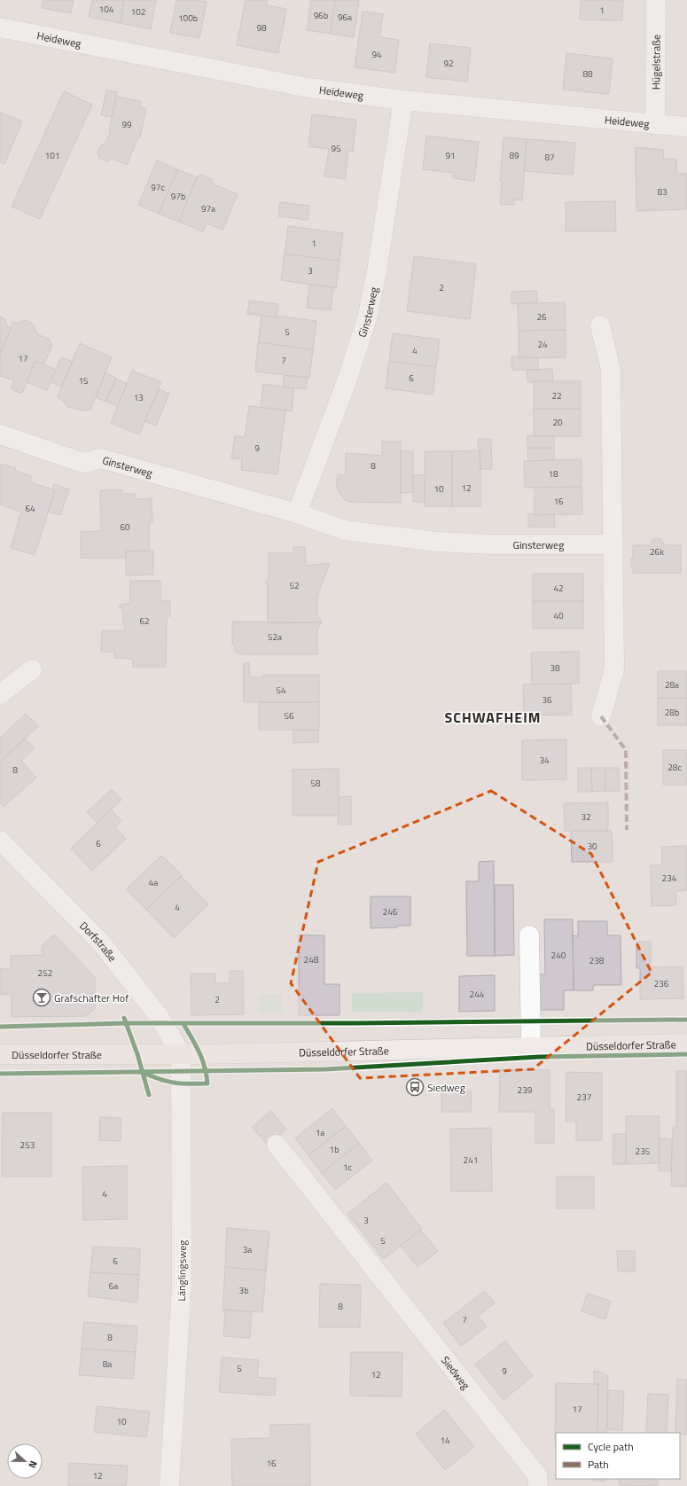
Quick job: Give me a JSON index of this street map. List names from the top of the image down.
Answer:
{
  "streets": {
    "main road": ["Düsseldorfer Straße"],
    "street": [
      "Heideweg",
      "Hügelstraße",
      "Ginsterweg",
      "Dorfstraße",
      "Länglingsweg",
      "Siedweg"
    ]
  },
  "crossings": [
    ["Heideweg", "Hügelstraße"],
    ["Heideweg", "Ginsterweg"],
    ["Dorfstraße", "Düsseldorfer Straße"],
    ["Dorfstraße", "Länglingsweg"],
    ["Düsseldorfer Straße", "Länglingsweg"]
  ],
  "districts": ["SCHWAFHEIM"],
  "places": {
    "bar": ["Grafschafter Hof"],
    "bus stop": ["Siedweg"]
  },
  "house_numbers": [
    "104",
    "1",
    "102",
    "96b",
    "96a",
    "100b",
    "98",
    "94",
    "92",
    "88",
    "99",
    "95",
    "101",
    "91",
    "89",
    "87",
    "97c",
    "83",
    "97b",
    "97a",
    "1",
    "3",
    "2",
    "26",
    "5",
    "24",
    "4",
    "17",
    "7",
    "6",
    "15",
    "22",
    "13",
    "20",
    "9",
    "8",
    "18",
    "12",
    "10",
    "16",
    "64",
    "60",
    "26k",
    "52",
    "42",
    "40",
    "62",
    "52a",
    "38",
    "28a",
    "54",
    "36",
    "28b",
    "56",
    "34",
    "28c",
    "8",
    "58",
    "32",
    "6",
    "30",
    "234",
    "4a",
    "4",
    "246",
    "240",
    "248",
    "238",
    "252",
    "236",
    "244",
    "2",
    "239",
    "237",
    "1a",
    "253",
    "1b",
    "235",
    "241",
    "1c",
    "4",
    "3",
    "5",
    "3a",
    "6",
    "6a",
    "3b",
    "8",
    "7",
    "8",
    "8a",
    "5",
    "9",
    "12",
    "17",
    "10",
    "14",
    "16",
    "12"
  ],
  "legend": ["Cycle path", "Path"],
  "north": "right"
}
